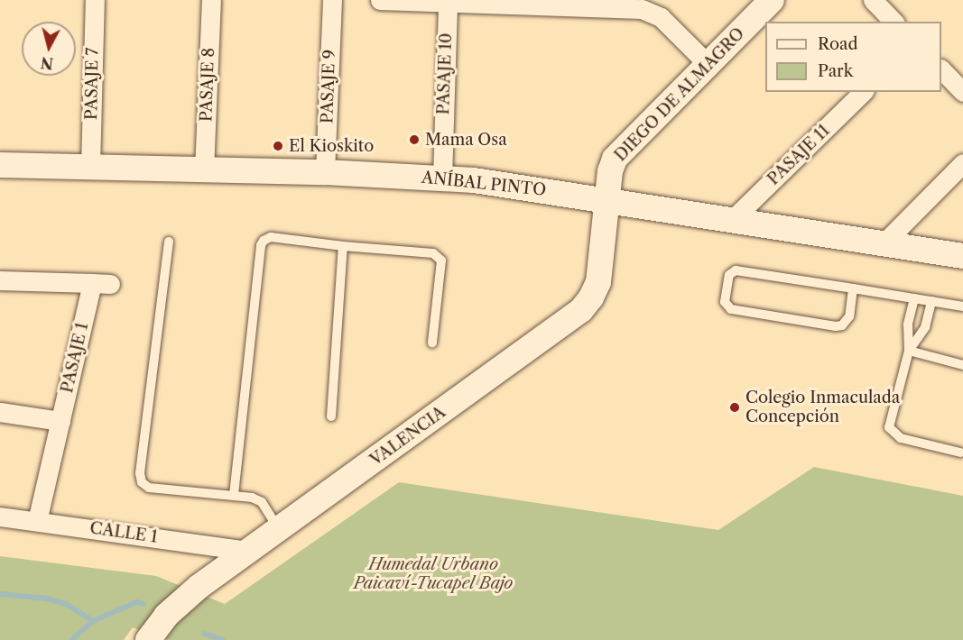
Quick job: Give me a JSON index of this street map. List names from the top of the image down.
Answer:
{
  "streets": {
    "street": [
      "PASAJE 10",
      "PASAJE 7",
      "PASAJE 8",
      "PASAJE 9",
      "DIEGO DE ALMAGRO",
      "PASAJE 11",
      "ANÍBAL PINTO",
      "PASAJE 1",
      "VALENCIA",
      "CALLE 1"
    ]
  },
  "crossings": [
    ["PASAJE 10", "ANÍBAL PINTO"],
    ["PASAJE 7", "ANÍBAL PINTO"],
    ["PASAJE 8", "ANÍBAL PINTO"],
    ["PASAJE 9", "ANÍBAL PINTO"],
    ["DIEGO DE ALMAGRO", "ANÍBAL PINTO"],
    ["DIEGO DE ALMAGRO", "VALENCIA"],
    ["PASAJE 11", "ANÍBAL PINTO"],
    ["ANÍBAL PINTO", "VALENCIA"],
    ["PASAJE 1", "CALLE 1"],
    ["VALENCIA", "CALLE 1"]
  ],
  "parks": ["Humedal Urbano Paicaví-Tucapel Bajo"],
  "places": ["Mama Osa", "El Kioskito", "Colegio Inmaculada Concepción"],
  "legend": ["Road", "Park"],
  "north": "bottom"
}
